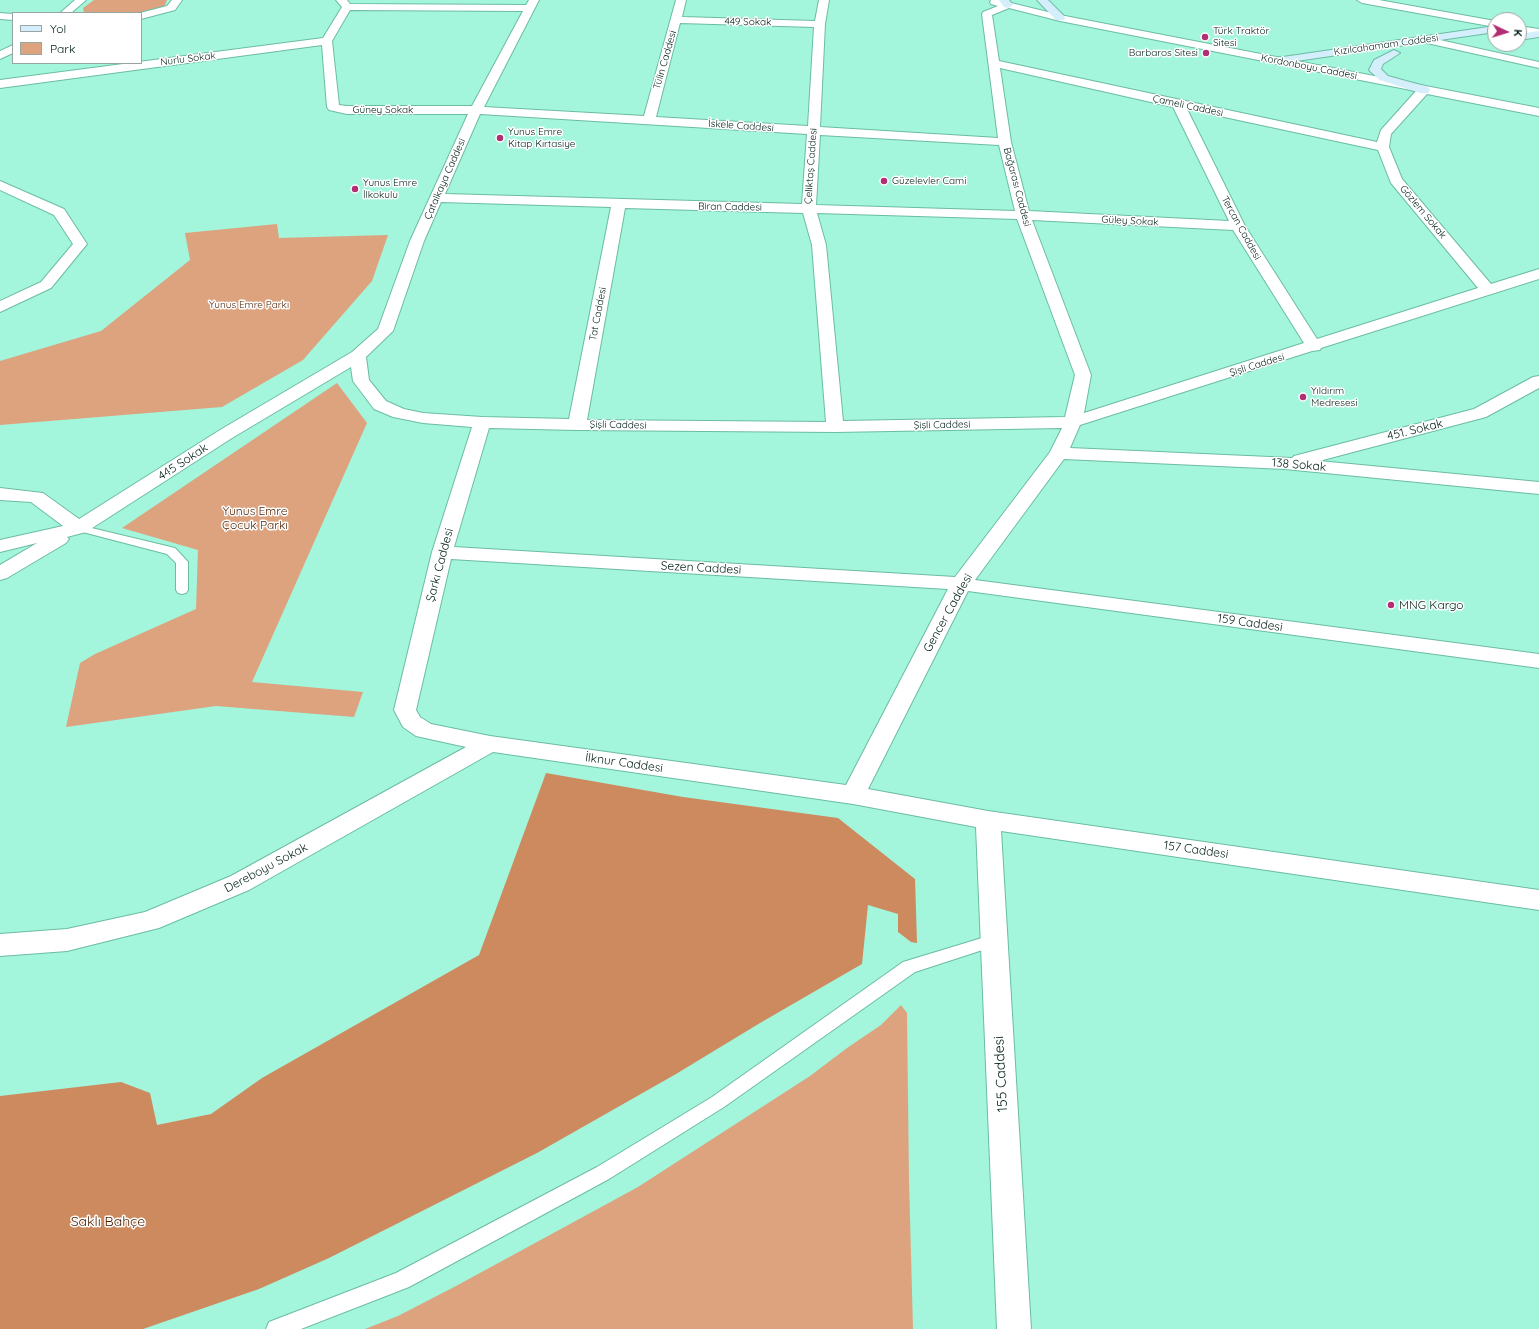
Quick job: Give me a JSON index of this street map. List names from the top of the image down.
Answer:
{
  "streets": {
    "main road": ["Kızılcahamam Caddesi"],
    "street": [
      "449 Sokak",
      "Nurlu Sokak",
      "Tülin Caddesi",
      "Kordonboyu Caddesi",
      "Çameli Caddesi",
      "Güney Sokak",
      "İskele Caddesi",
      "Çeliktaş Caddesi",
      "Çatalkaya Caddesi",
      "Bağarası Caddesi",
      "Biran Caddesi",
      "Gözlem Sokak",
      "Güley Sokak",
      "Tercan Caddesi",
      "Tat Caddesi",
      "Şişli Caddesi",
      "451. Sokak",
      "445 Sokak",
      "138 Sokak",
      "Şarkı Caddesi",
      "Sezen Caddesi",
      "Gencer Caddesi",
      "159 Caddesi",
      "İlknur Caddesi",
      "157 Caddesi",
      "Dereboyu Sokak",
      "155 Caddesi"
    ]
  },
  "crossings": [
    ["449 Sokak", "Tülin Caddesi"],
    ["449 Sokak", "Çeliktaş Caddesi"],
    ["Kızılcahamam Caddesi", "Kordonboyu Caddesi"],
    ["Nurlu Sokak", "Güney Sokak"],
    ["Tülin Caddesi", "İskele Caddesi"],
    ["Kordonboyu Caddesi", "Bağarası Caddesi"],
    ["Çameli Caddesi", "Bağarası Caddesi"],
    ["Çameli Caddesi", "Gözlem Sokak"],
    ["Çameli Caddesi", "Tercan Caddesi"],
    ["Güney Sokak", "İskele Caddesi"],
    ["Güney Sokak", "Çatalkaya Caddesi"],
    ["İskele Caddesi", "Çeliktaş Caddesi"],
    ["İskele Caddesi", "Çatalkaya Caddesi"],
    ["İskele Caddesi", "Bağarası Caddesi"],
    ["Çeliktaş Caddesi", "Biran Caddesi"],
    ["Çeliktaş Caddesi", "Şişli Caddesi"],
    ["Çatalkaya Caddesi", "Biran Caddesi"],
    ["Çatalkaya Caddesi", "Şişli Caddesi"],
    ["Çatalkaya Caddesi", "445 Sokak"],
    ["Bağarası Caddesi", "Biran Caddesi"],
    ["Bağarası Caddesi", "Güley Sokak"],
    ["Bağarası Caddesi", "Şişli Caddesi"],
    ["Bağarası Caddesi", "Gencer Caddesi"],
    ["Biran Caddesi", "Güley Sokak"],
    ["Biran Caddesi", "Tat Caddesi"],
    ["Gözlem Sokak", "Şişli Caddesi"],
    ["Güley Sokak", "Tercan Caddesi"],
    ["Tercan Caddesi", "Şişli Caddesi"],
    ["Tat Caddesi", "Şişli Caddesi"],
    ["Şişli Caddesi", "445 Sokak"],
    ["Şişli Caddesi", "Şarkı Caddesi"],
    ["Şişli Caddesi", "Gencer Caddesi"],
    ["451. Sokak", "138 Sokak"],
    ["138 Sokak", "Gencer Caddesi"],
    ["Şarkı Caddesi", "Sezen Caddesi"],
    ["Şarkı Caddesi", "İlknur Caddesi"],
    ["Sezen Caddesi", "Gencer Caddesi"],
    ["Sezen Caddesi", "159 Caddesi"],
    ["Gencer Caddesi", "159 Caddesi"],
    ["Gencer Caddesi", "İlknur Caddesi"],
    ["Gencer Caddesi", "157 Caddesi"],
    ["İlknur Caddesi", "157 Caddesi"],
    ["İlknur Caddesi", "Dereboyu Sokak"],
    ["157 Caddesi", "155 Caddesi"]
  ],
  "parks": ["Yunus Emre Parkı", "Yunus Emre Çocuk Parkı", "Saklı Bahçe"],
  "places": [
    "Türk Traktör Sitesi",
    "Barbaros Sitesi",
    "Yunus Emre Kitap Kırtasiye",
    "Güzelevler Cami",
    "Yunus Emre İlkokulu",
    "Yıldırım Medresesi",
    "MNG Kargo"
  ],
  "legend": ["Yol", "Park"],
  "north": "right"
}
